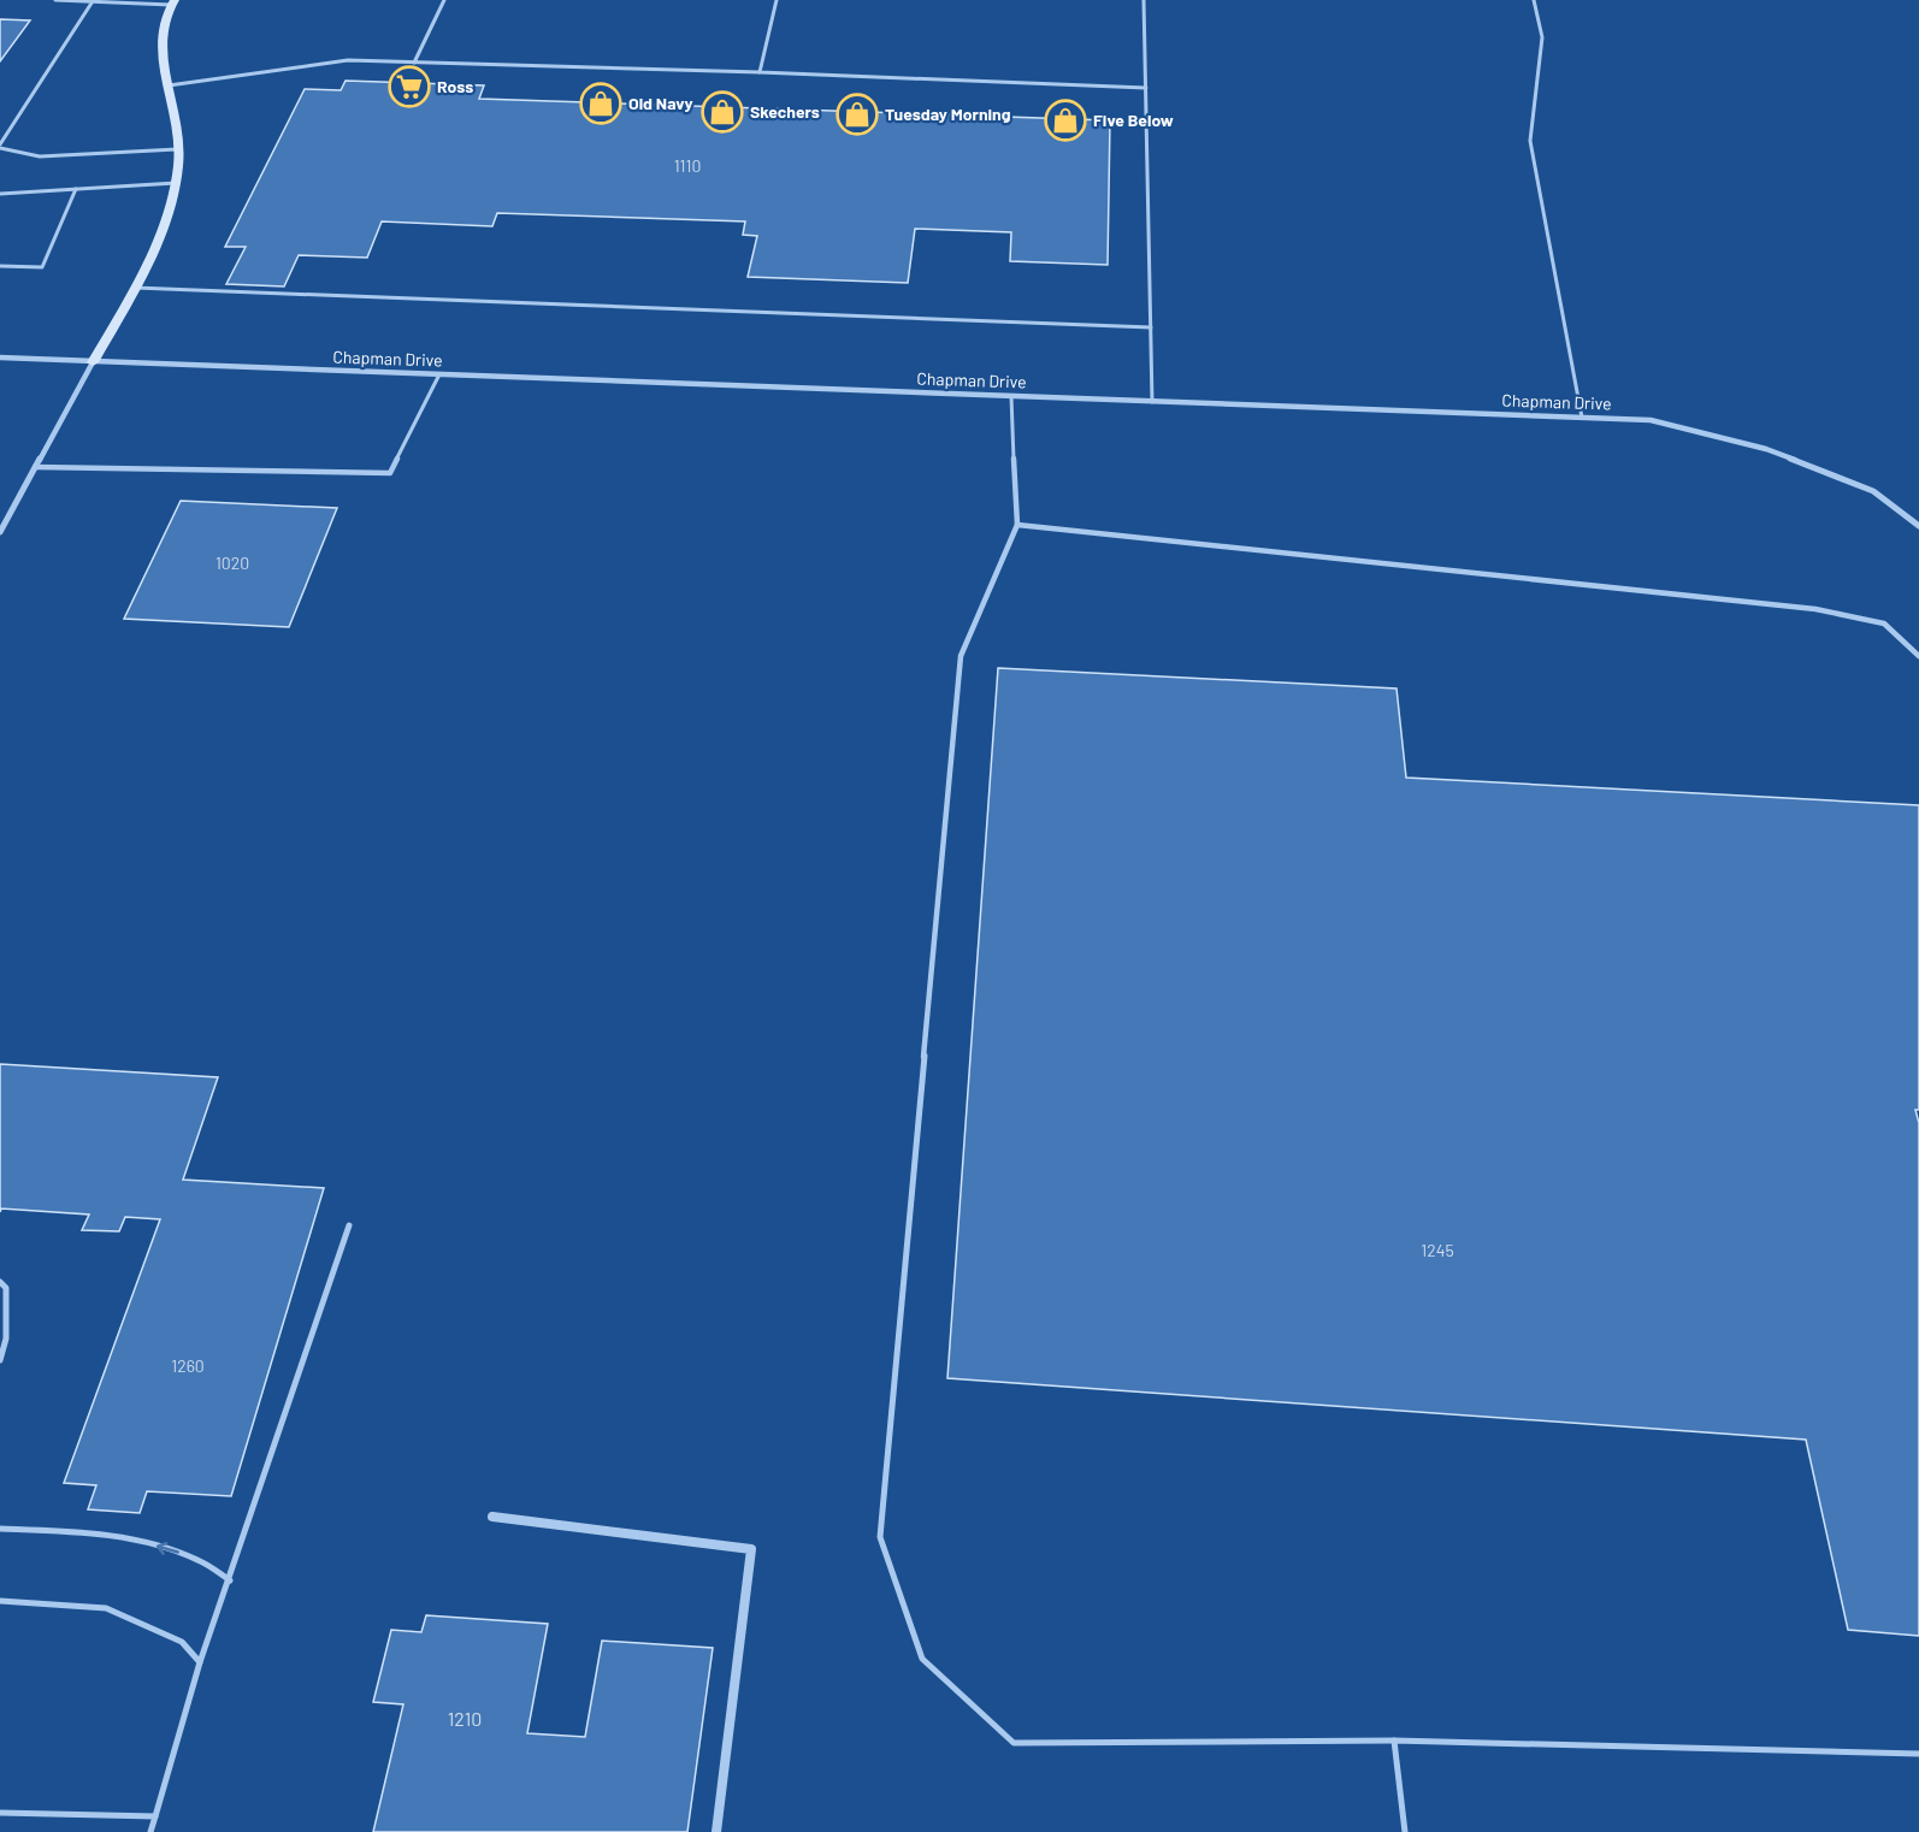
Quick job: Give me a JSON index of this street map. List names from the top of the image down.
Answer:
{
  "streets": {
    "street": ["Chapman Drive"]
  },
  "places": {
    "supermarket": ["Ross"],
    "shop": [
      "Old Navy",
      "Skechers",
      "Tuesday Morning",
      "Five Below"
    ]
  },
  "house_numbers": [
    "1110",
    "1020",
    "1245",
    "1260",
    "1210"
  ]
}
